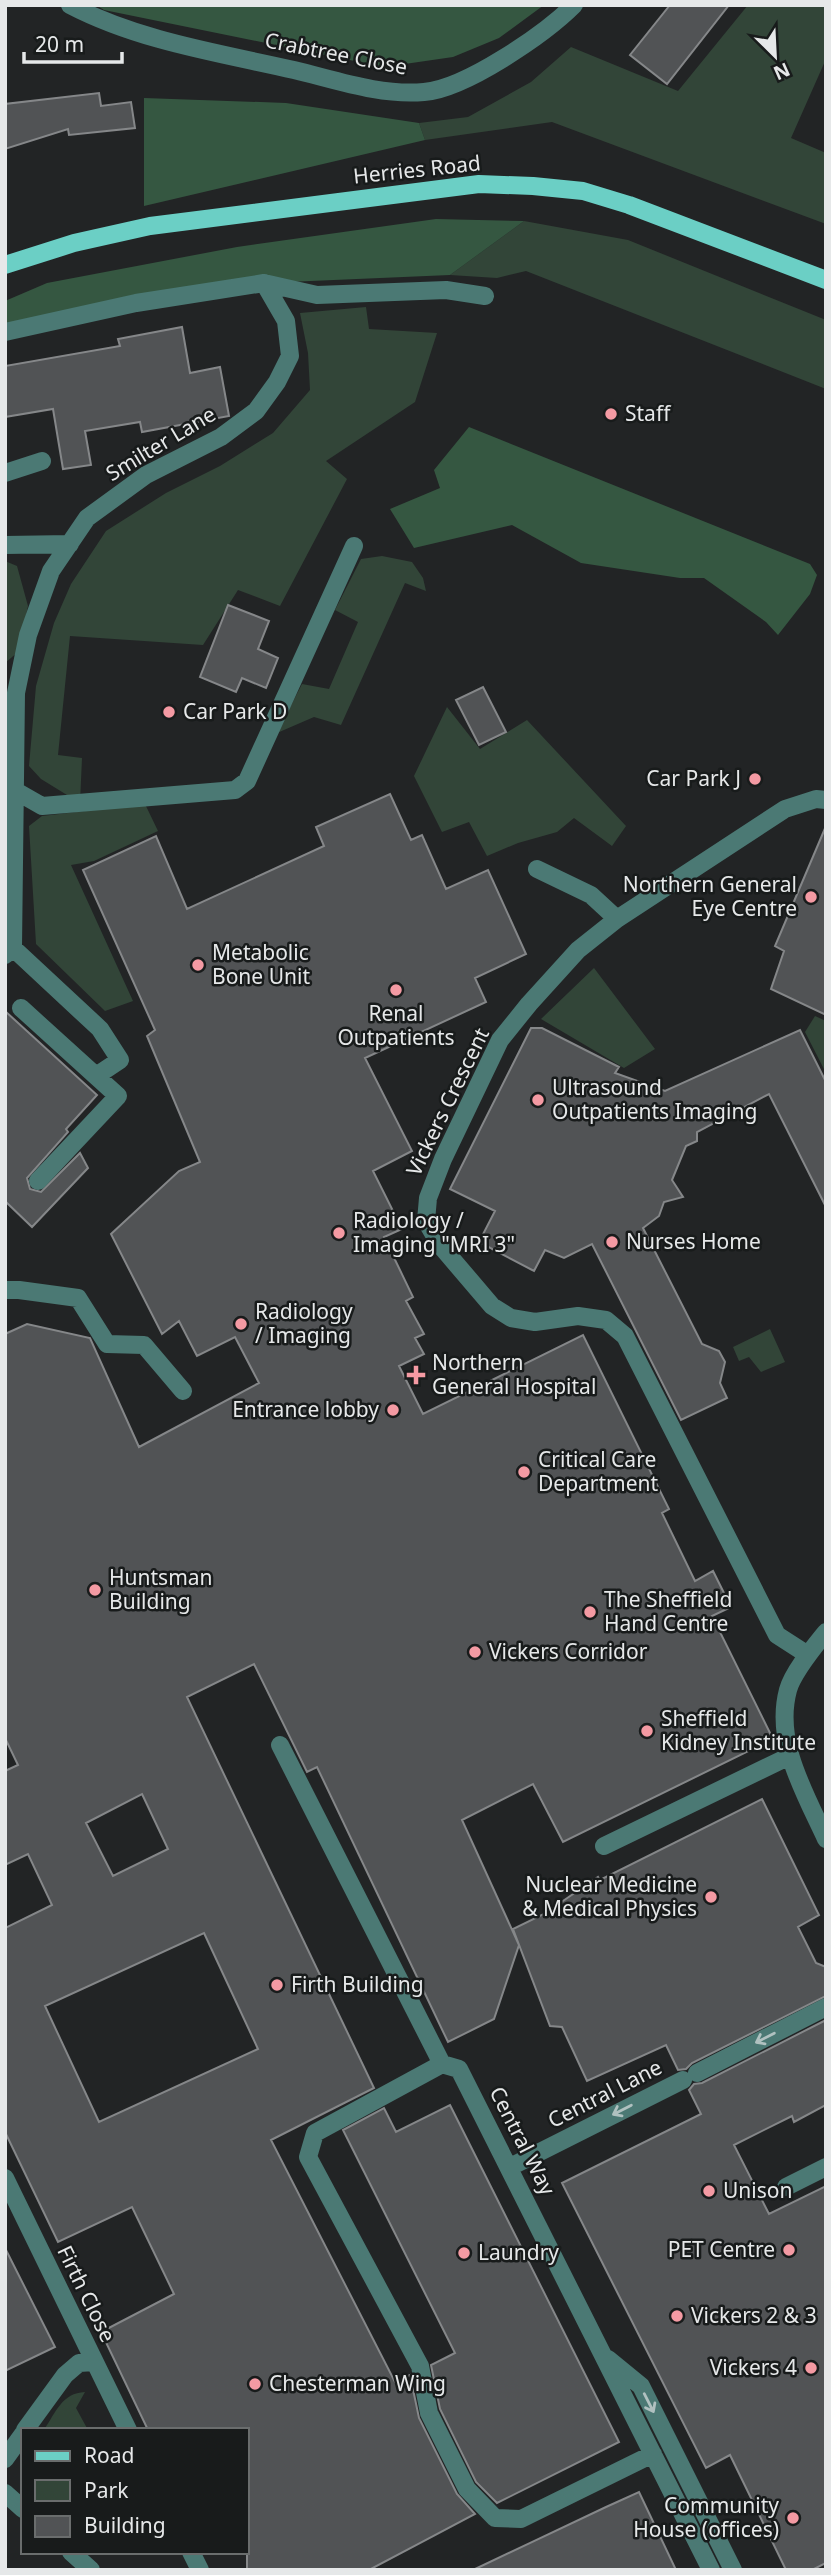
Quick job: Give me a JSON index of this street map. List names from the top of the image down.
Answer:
{
  "streets": {
    "main road": ["Herries Road"],
    "street": [
      "Crabtree Close",
      "Smilter Lane",
      "Vickers Crescent",
      "Central Lane",
      "Central Way",
      "Firth Close"
    ]
  },
  "crossings": [
    ["Central Lane", "Central Way"]
  ],
  "one_way": ["Central Lane"],
  "places": {
    "other": [
      "Staff",
      "Car Park D",
      "Car Park J",
      "Northern General Eye Centre",
      "Metabolic Bone Unit",
      "Renal Outpatients",
      "Ultrasound Outpatients Imaging",
      "Radiology / Imaging \"MRI 3\"",
      "Nurses Home",
      "Radiology / Imaging",
      "Entrance lobby",
      "Critical Care Department",
      "Huntsman Building",
      "The Sheffield Hand Centre",
      "Vickers Corridor",
      "Sheffield Kidney Institute",
      "Nuclear Medicine & Medical Physics",
      "Firth Building",
      "Unison",
      "PET Centre",
      "Laundry",
      "Vickers 2 & 3",
      "Vickers 4",
      "Chesterman Wing",
      "Community House (offices)"
    ],
    "health": ["Northern General Hospital"]
  },
  "legend": ["Road", "Park", "Building"],
  "scale_bar": "20 m",
  "north": "bottom right"
}
